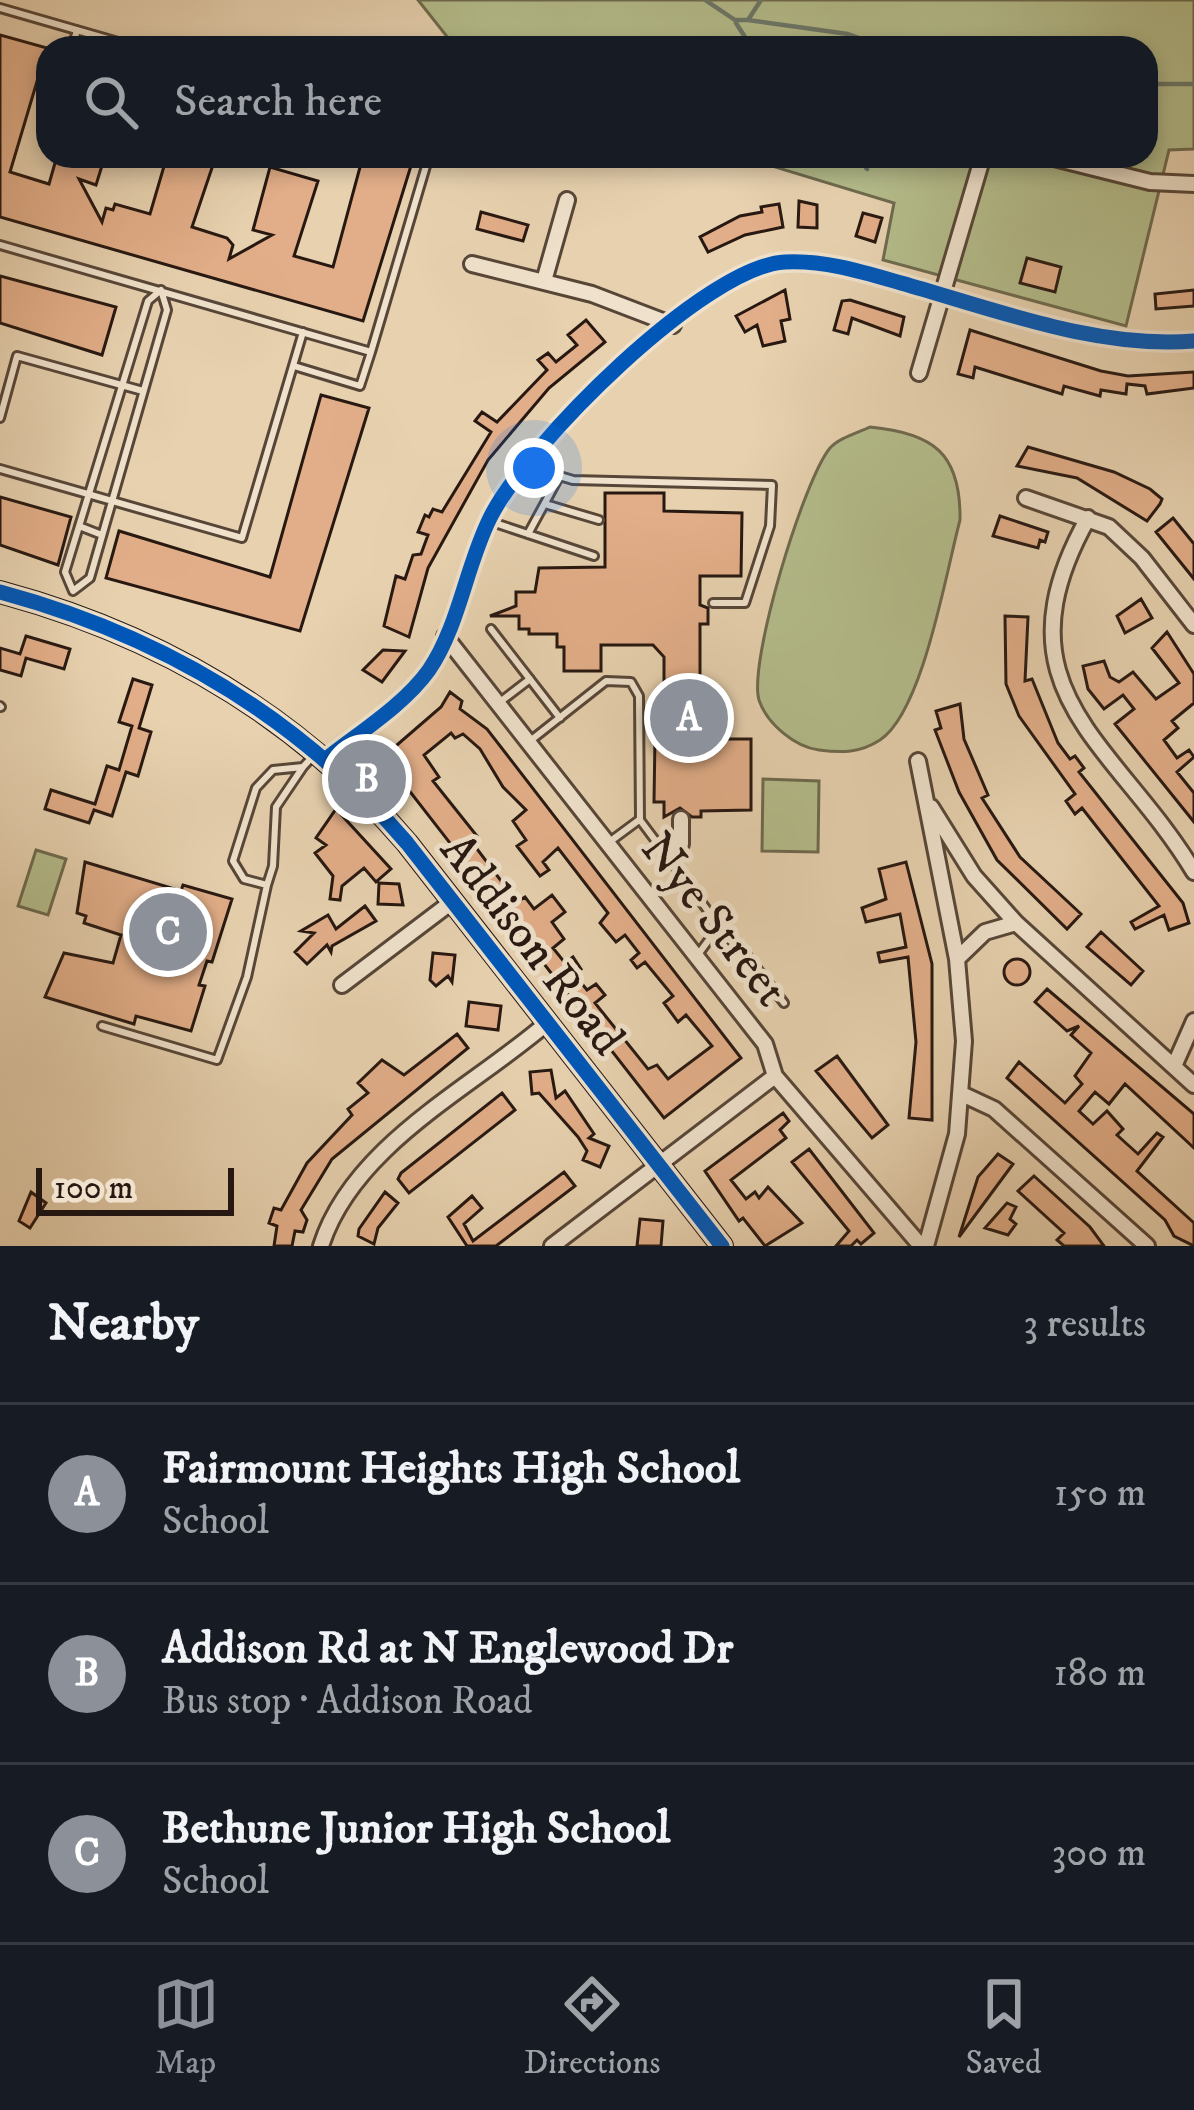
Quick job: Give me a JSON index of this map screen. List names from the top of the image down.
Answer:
{
  "streets": {
    "street": ["Nye Street", "Addison Road"]
  },
  "scale_bar": "100 m",
  "page": {
    "search": "Search here",
    "pins": ["A", "B", "C"],
    "scale": "100 m",
    "heading": ["Nearby", "3 results"],
    "list": [
      {
        "mark": "A",
        "name": "Fairmount Heights High School",
        "note": "School",
        "value": "150 m"
      },
      {
        "mark": "B",
        "name": "Addison Rd at N Englewood Dr",
        "note": "Bus stop · Addison Road",
        "value": "180 m"
      },
      {
        "mark": "C",
        "name": "Bethune Junior High School",
        "note": "School",
        "value": "300 m"
      }
    ],
    "nav": ["Map", "Directions", "Saved"]
  }
}
